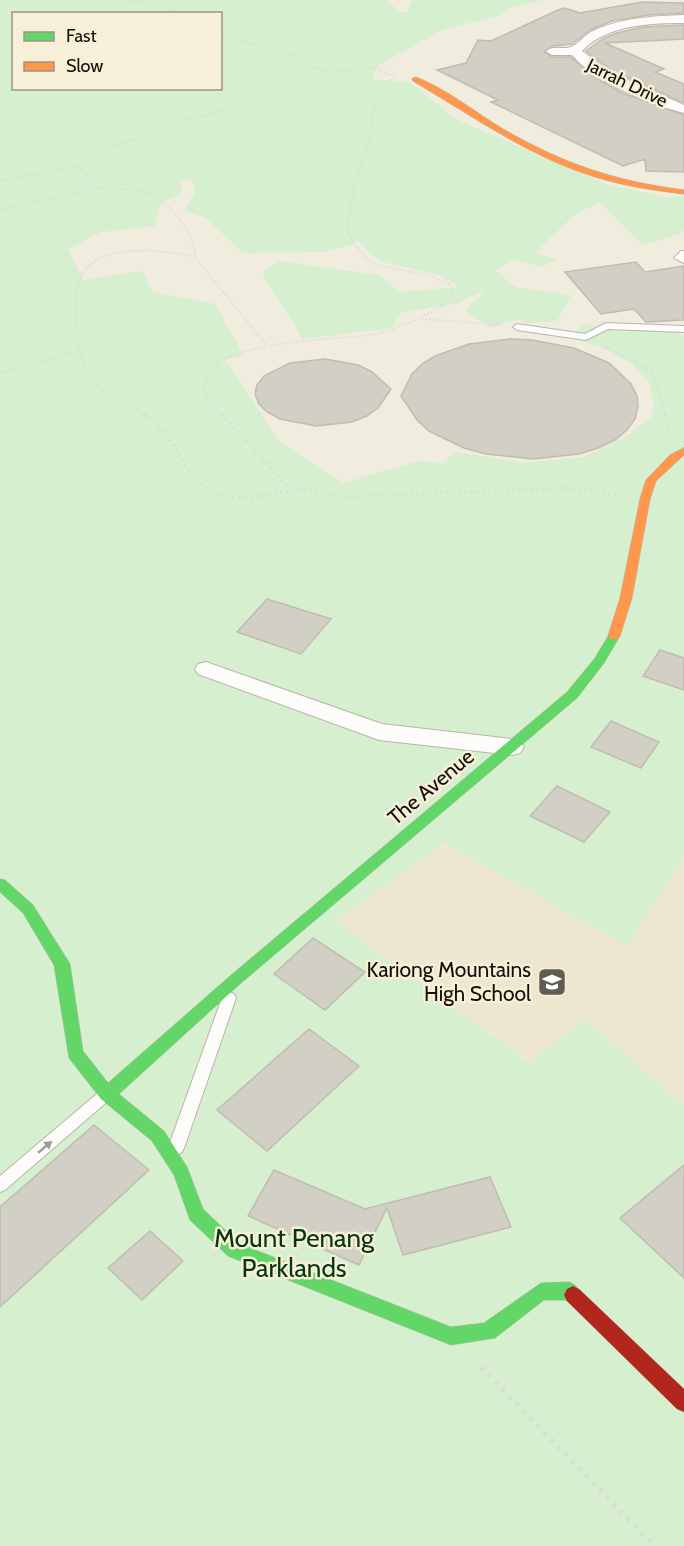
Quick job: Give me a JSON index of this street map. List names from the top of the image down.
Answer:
{
  "streets": {
    "street": ["Jarrah Drive", "The Avenue"]
  },
  "parks": ["Mount Penang Parklands"],
  "places": {
    "school or university": ["Kariong Mountains High School"]
  },
  "legend": ["Fast", "Slow"]
}
